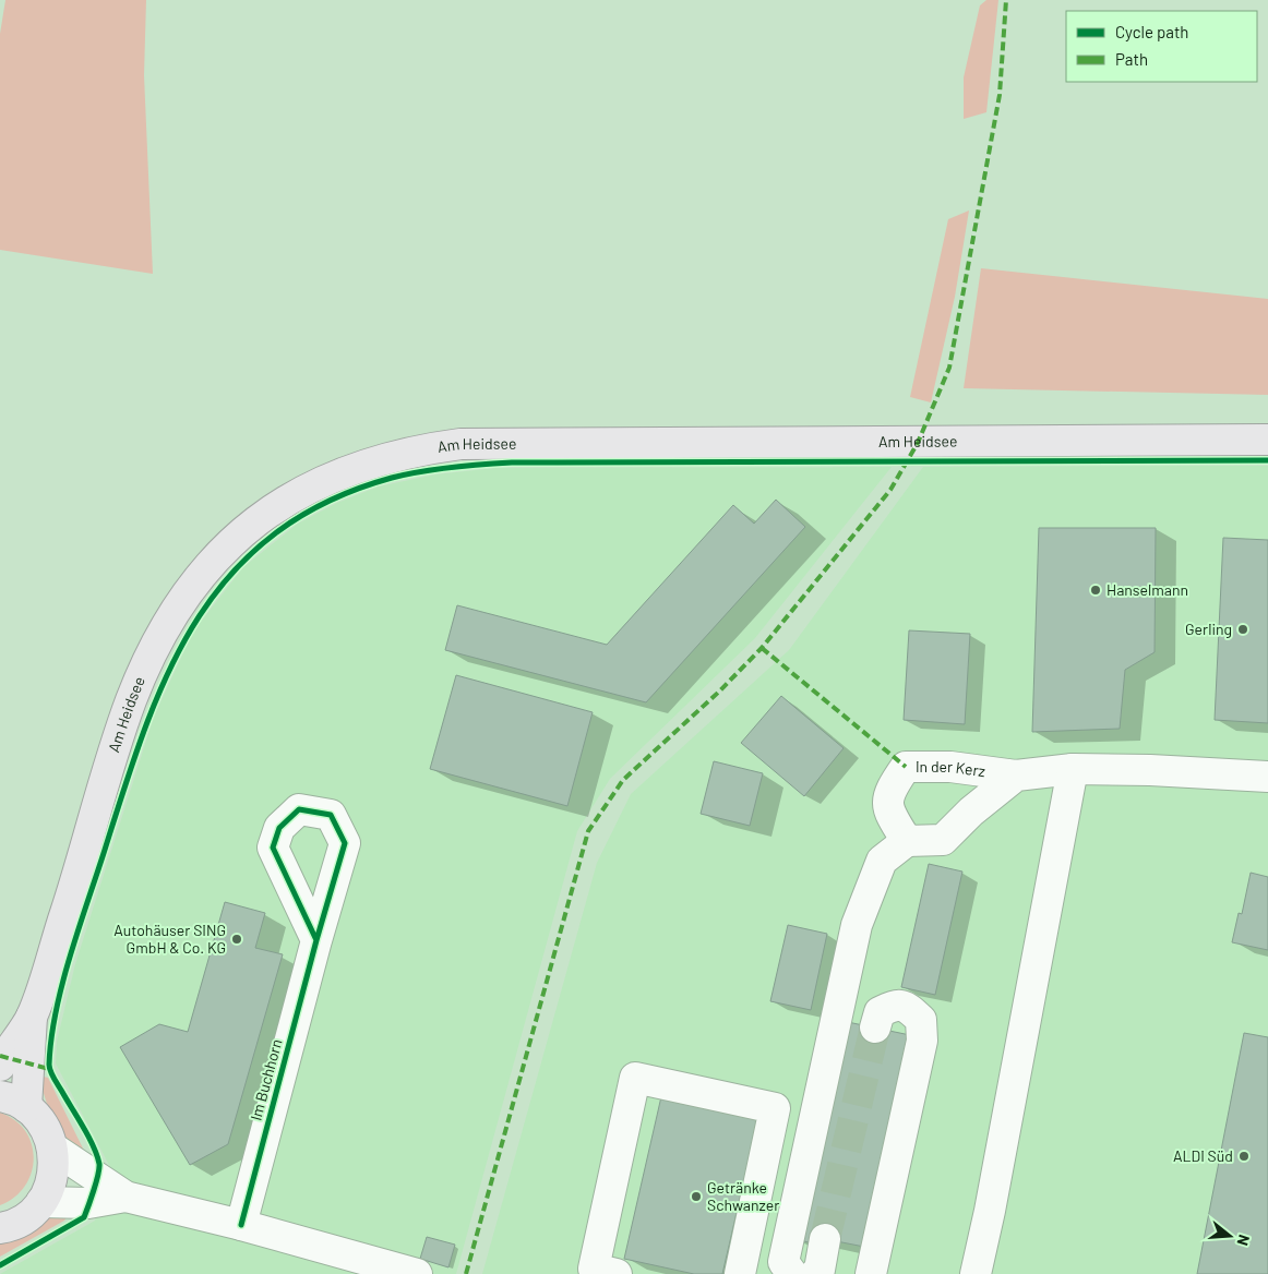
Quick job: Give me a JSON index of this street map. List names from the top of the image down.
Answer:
{
  "streets": {
    "main road": ["Am Heidsee"],
    "street": ["In der Kerz", "Im Buchhorn"]
  },
  "places": [
    "Hanselmann",
    "Gerling",
    "Autohäuser SING GmbH & Co. KG",
    "ALDI Süd",
    "Getränke Schwanzer"
  ],
  "legend": ["Cycle path", "Path"],
  "north": "right"
}
